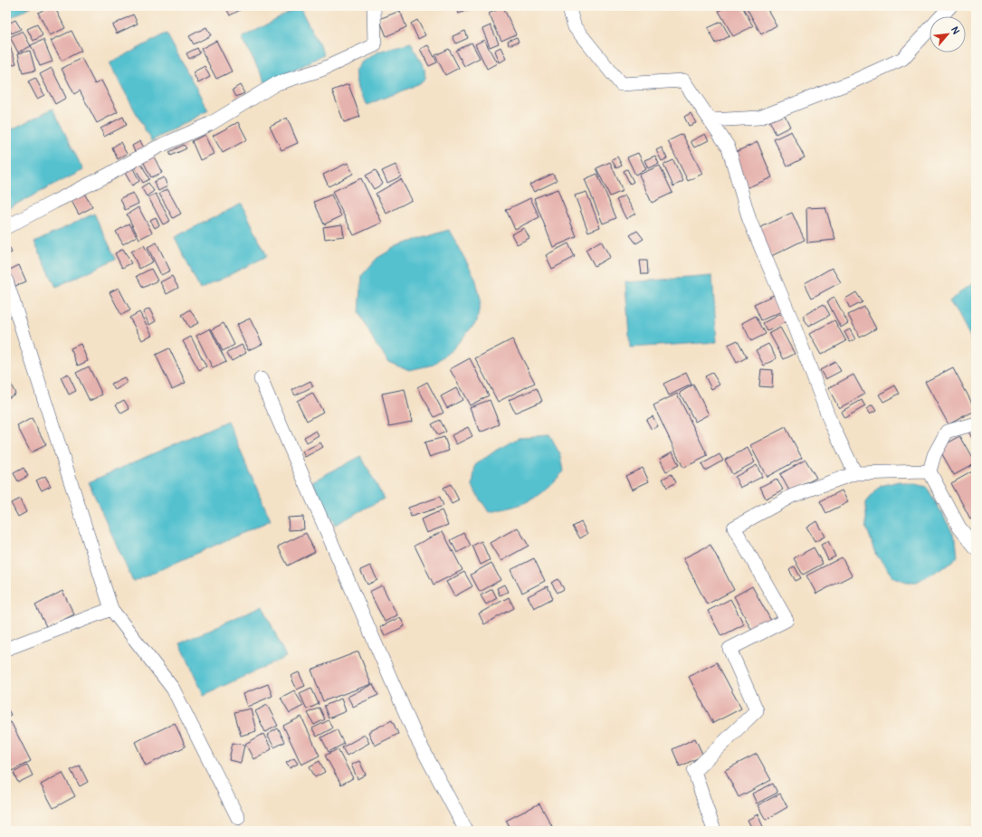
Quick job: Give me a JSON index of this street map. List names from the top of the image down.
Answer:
{
  "north": "top right"
}
